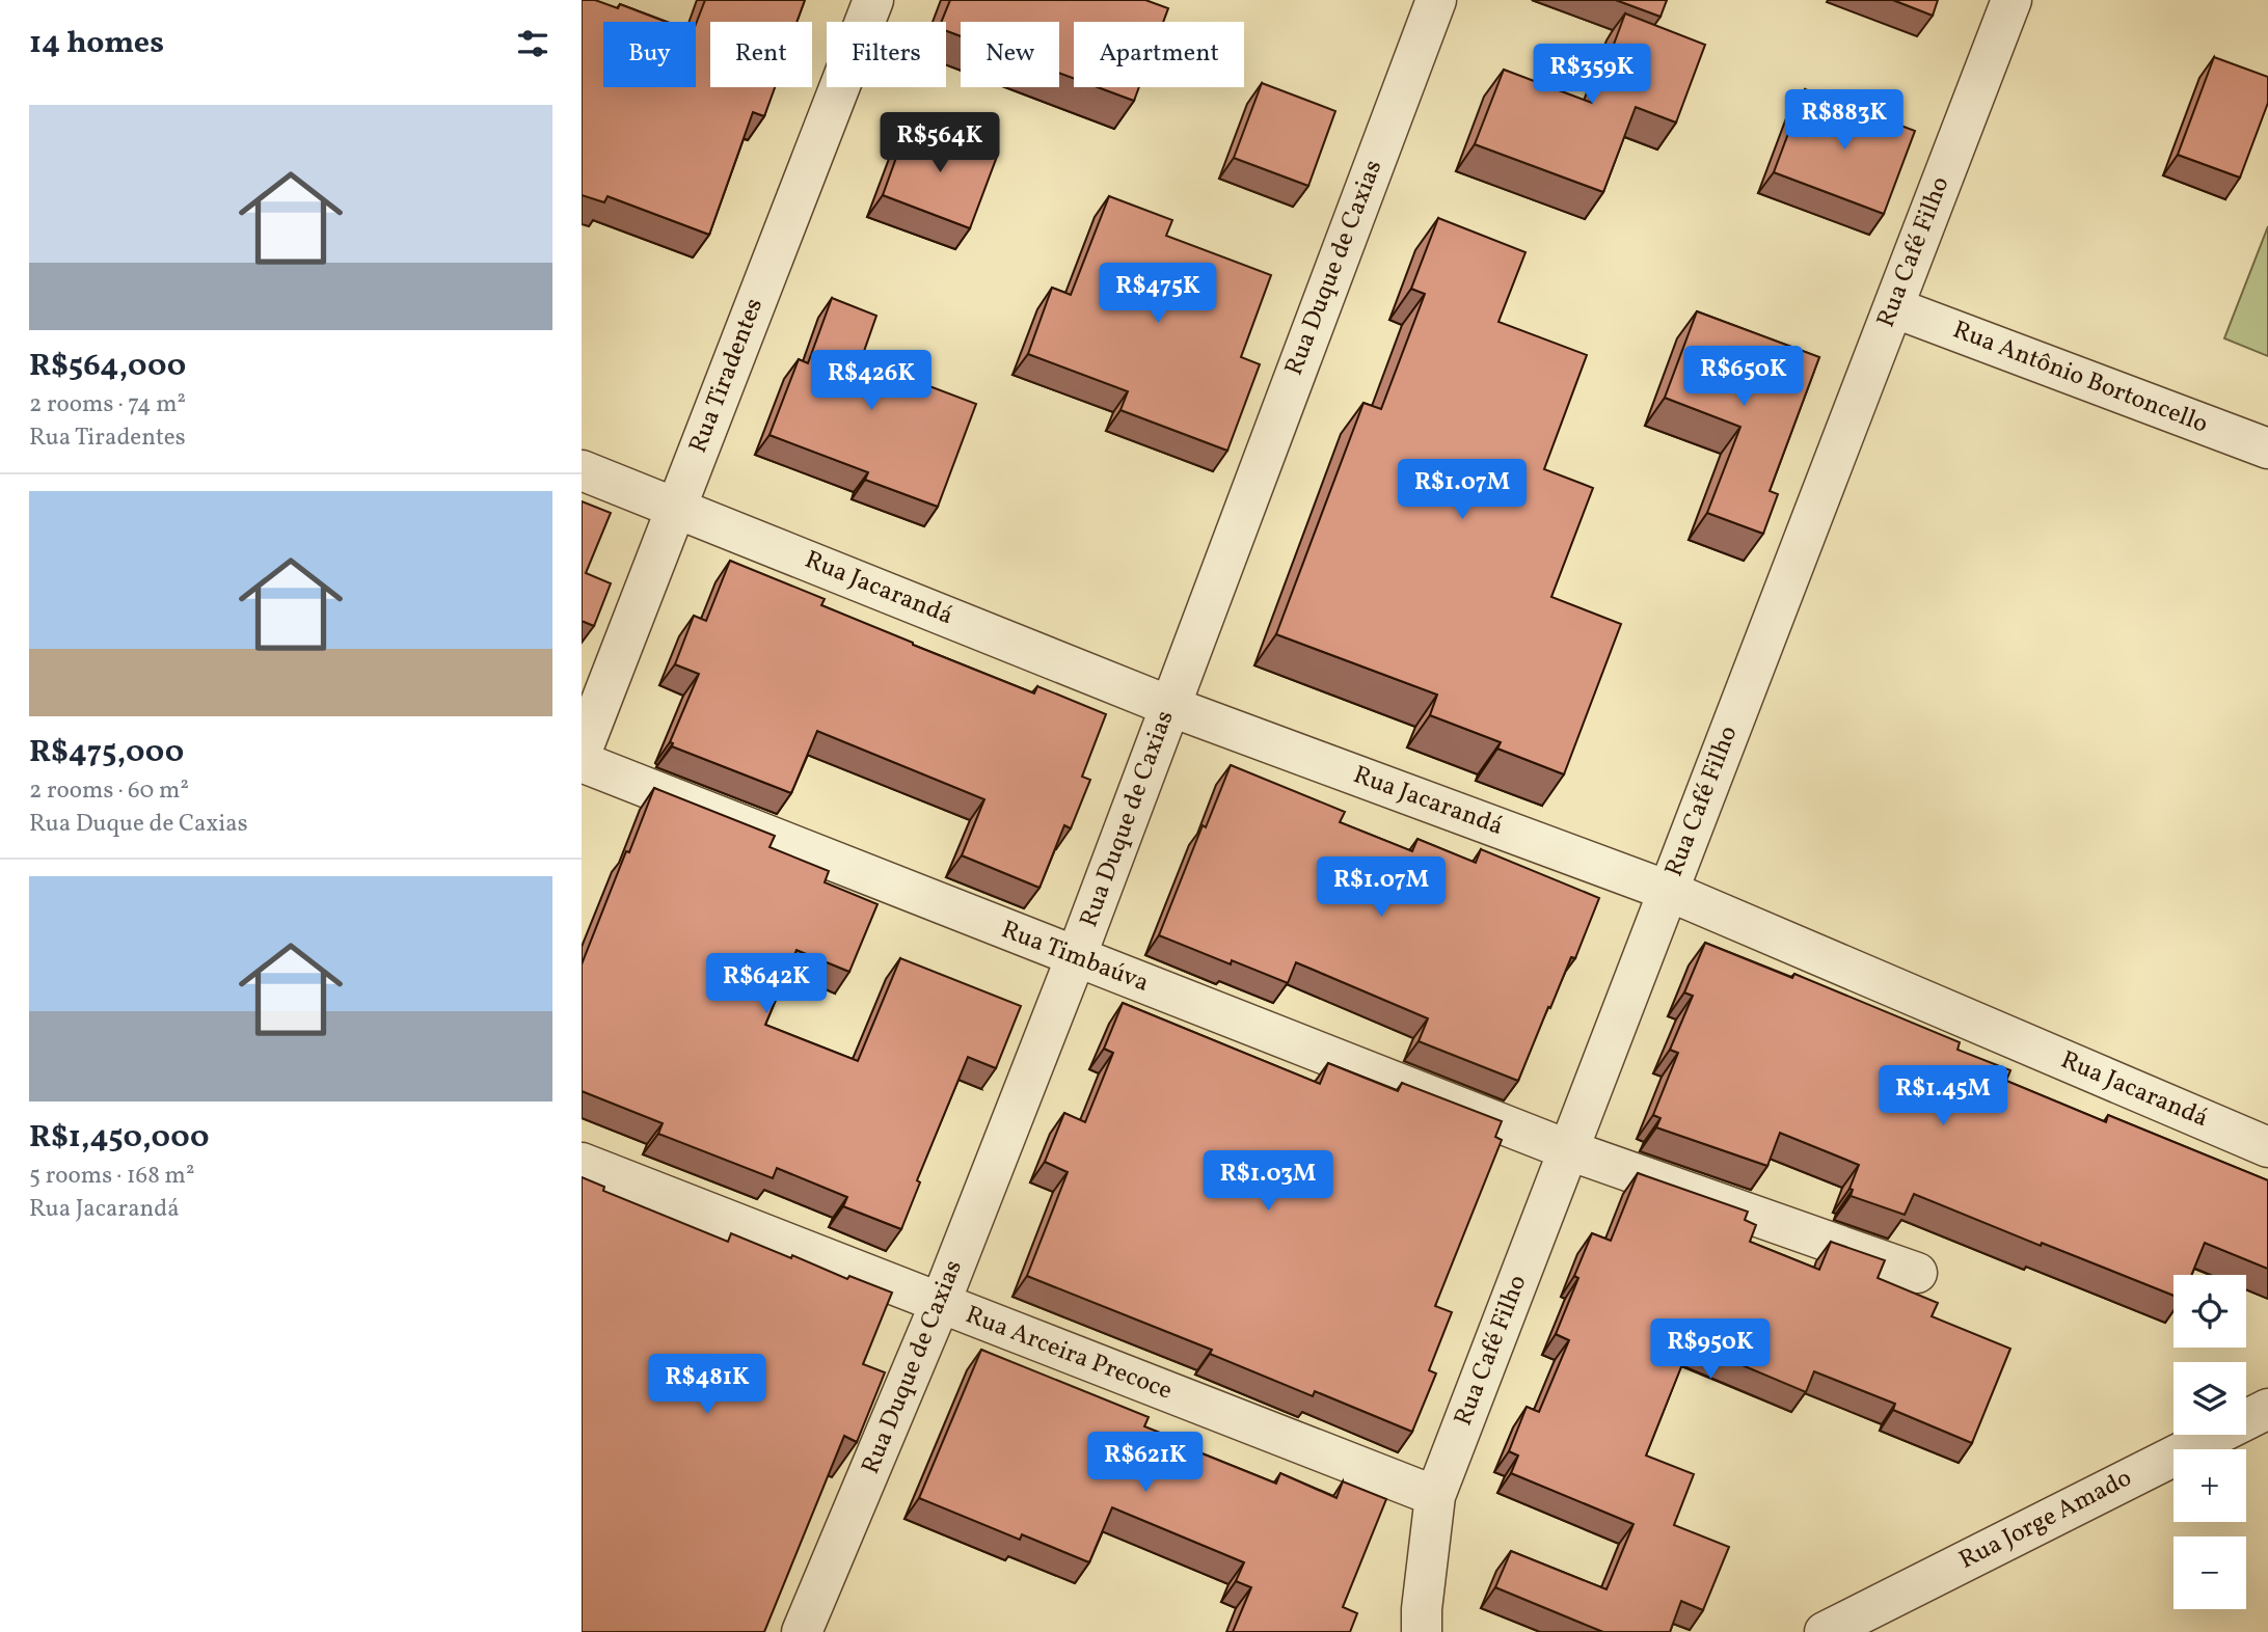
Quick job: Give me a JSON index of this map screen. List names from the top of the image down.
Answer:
{
  "streets": {
    "street": [
      "Rua Café Filho",
      "Rua Duque de Caxias",
      "Rua Tiradentes",
      "Rua Antônio Bortoncello",
      "Rua Jacarandá",
      "Rua Timbaúva",
      "Rua Arceira Precoce",
      "Rua Jorge Amado"
    ]
  },
  "crossings": [
    ["Rua Café Filho", "Rua Antônio Bortoncello"],
    ["Rua Café Filho", "Rua Jacarandá"],
    ["Rua Café Filho", "Rua Timbaúva"],
    ["Rua Café Filho", "Rua Arceira Precoce"],
    ["Rua Duque de Caxias", "Rua Jacarandá"],
    ["Rua Duque de Caxias", "Rua Timbaúva"],
    ["Rua Duque de Caxias", "Rua Arceira Precoce"],
    ["Rua Tiradentes", "Rua Jacarandá"]
  ],
  "page": {
    "heading": "14 homes",
    "chip": [
      "Buy",
      "Rent",
      "Filters",
      "New",
      "Apartment"
    ],
    "price": [
      "R$359K",
      "R$883K",
      "R$564K",
      "R$475K",
      "R$650K",
      "R$426K",
      "R$1.07M",
      "R$1.07M",
      "R$642K",
      "R$1.45M",
      "R$1.03M",
      "R$950K",
      "R$481K",
      "R$621K"
    ],
    "list": [
      {
        "name": "R$564,000",
        "note": "2 rooms · 74 m² · Rua Tiradentes"
      },
      {
        "name": "R$475,000",
        "note": "2 rooms · 60 m² · Rua Duque de Caxias"
      },
      {
        "name": "R$1,450,000",
        "note": "5 rooms · 168 m² · Rua Jacarandá"
      }
    ],
    "map_buttons": ["+", "−"]
  }
}
